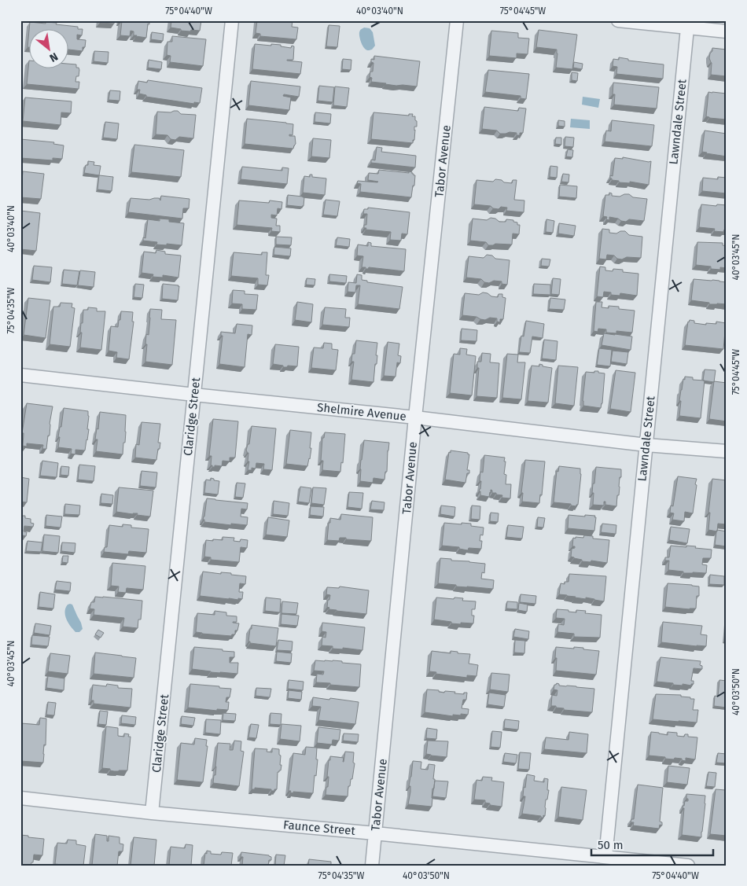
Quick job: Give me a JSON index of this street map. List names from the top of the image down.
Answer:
{
  "streets": {
    "street": [
      "Lawndale Street",
      "Tabor Avenue",
      "Shelmire Avenue",
      "Claridge Street",
      "Faunce Street"
    ]
  },
  "crossings": [
    ["Lawndale Street", "Shelmire Avenue"],
    ["Lawndale Street", "Faunce Street"],
    ["Tabor Avenue", "Shelmire Avenue"],
    ["Tabor Avenue", "Faunce Street"],
    ["Shelmire Avenue", "Claridge Street"],
    ["Claridge Street", "Faunce Street"]
  ],
  "scale_bar": "50 m",
  "north": "bottom right",
  "coordinates": [
    "75°04'40\"W",
    "40°03'40\"N",
    "75°04'45\"W",
    "40°03'45\"N",
    "75°04'35\"W",
    "40°03'50\"N"
  ]
}
